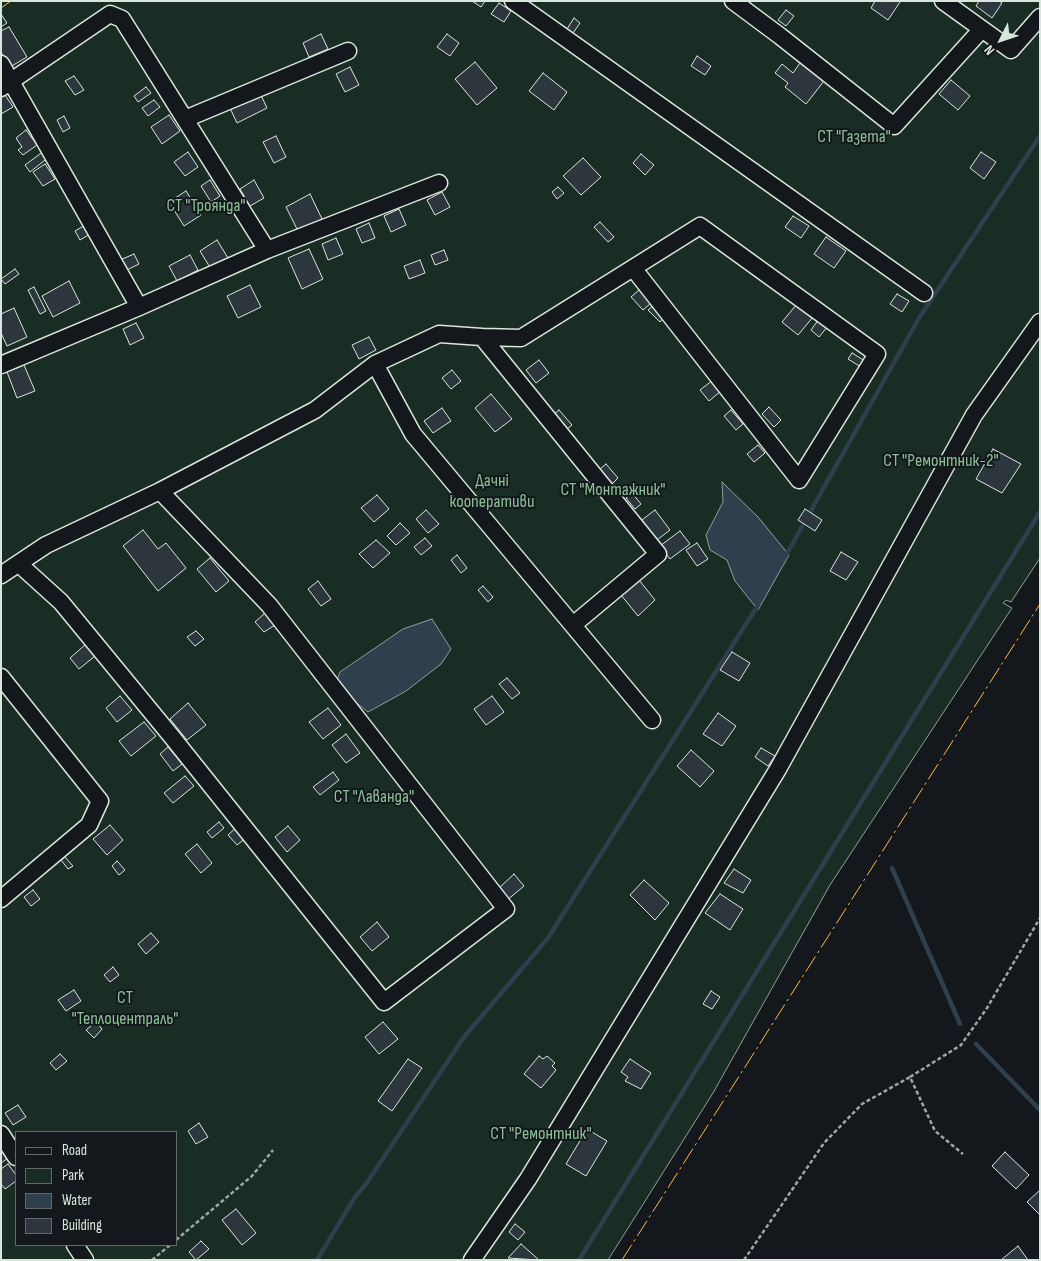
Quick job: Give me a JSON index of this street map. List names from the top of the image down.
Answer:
{
  "parks": [
    "СТ \"Газета\"",
    "СТ \"Троянда\"",
    "СТ \"Ремонтник-2\"",
    "Дачні кооперативи",
    "СТ \"Монтажник\"",
    "СТ \"Лаванда\"",
    "СТ \"Теплоцентраль\"",
    "СТ \"Ремонтник\""
  ],
  "legend": [
    "Road",
    "Park",
    "Water",
    "Building"
  ],
  "north": "bottom left"
}
